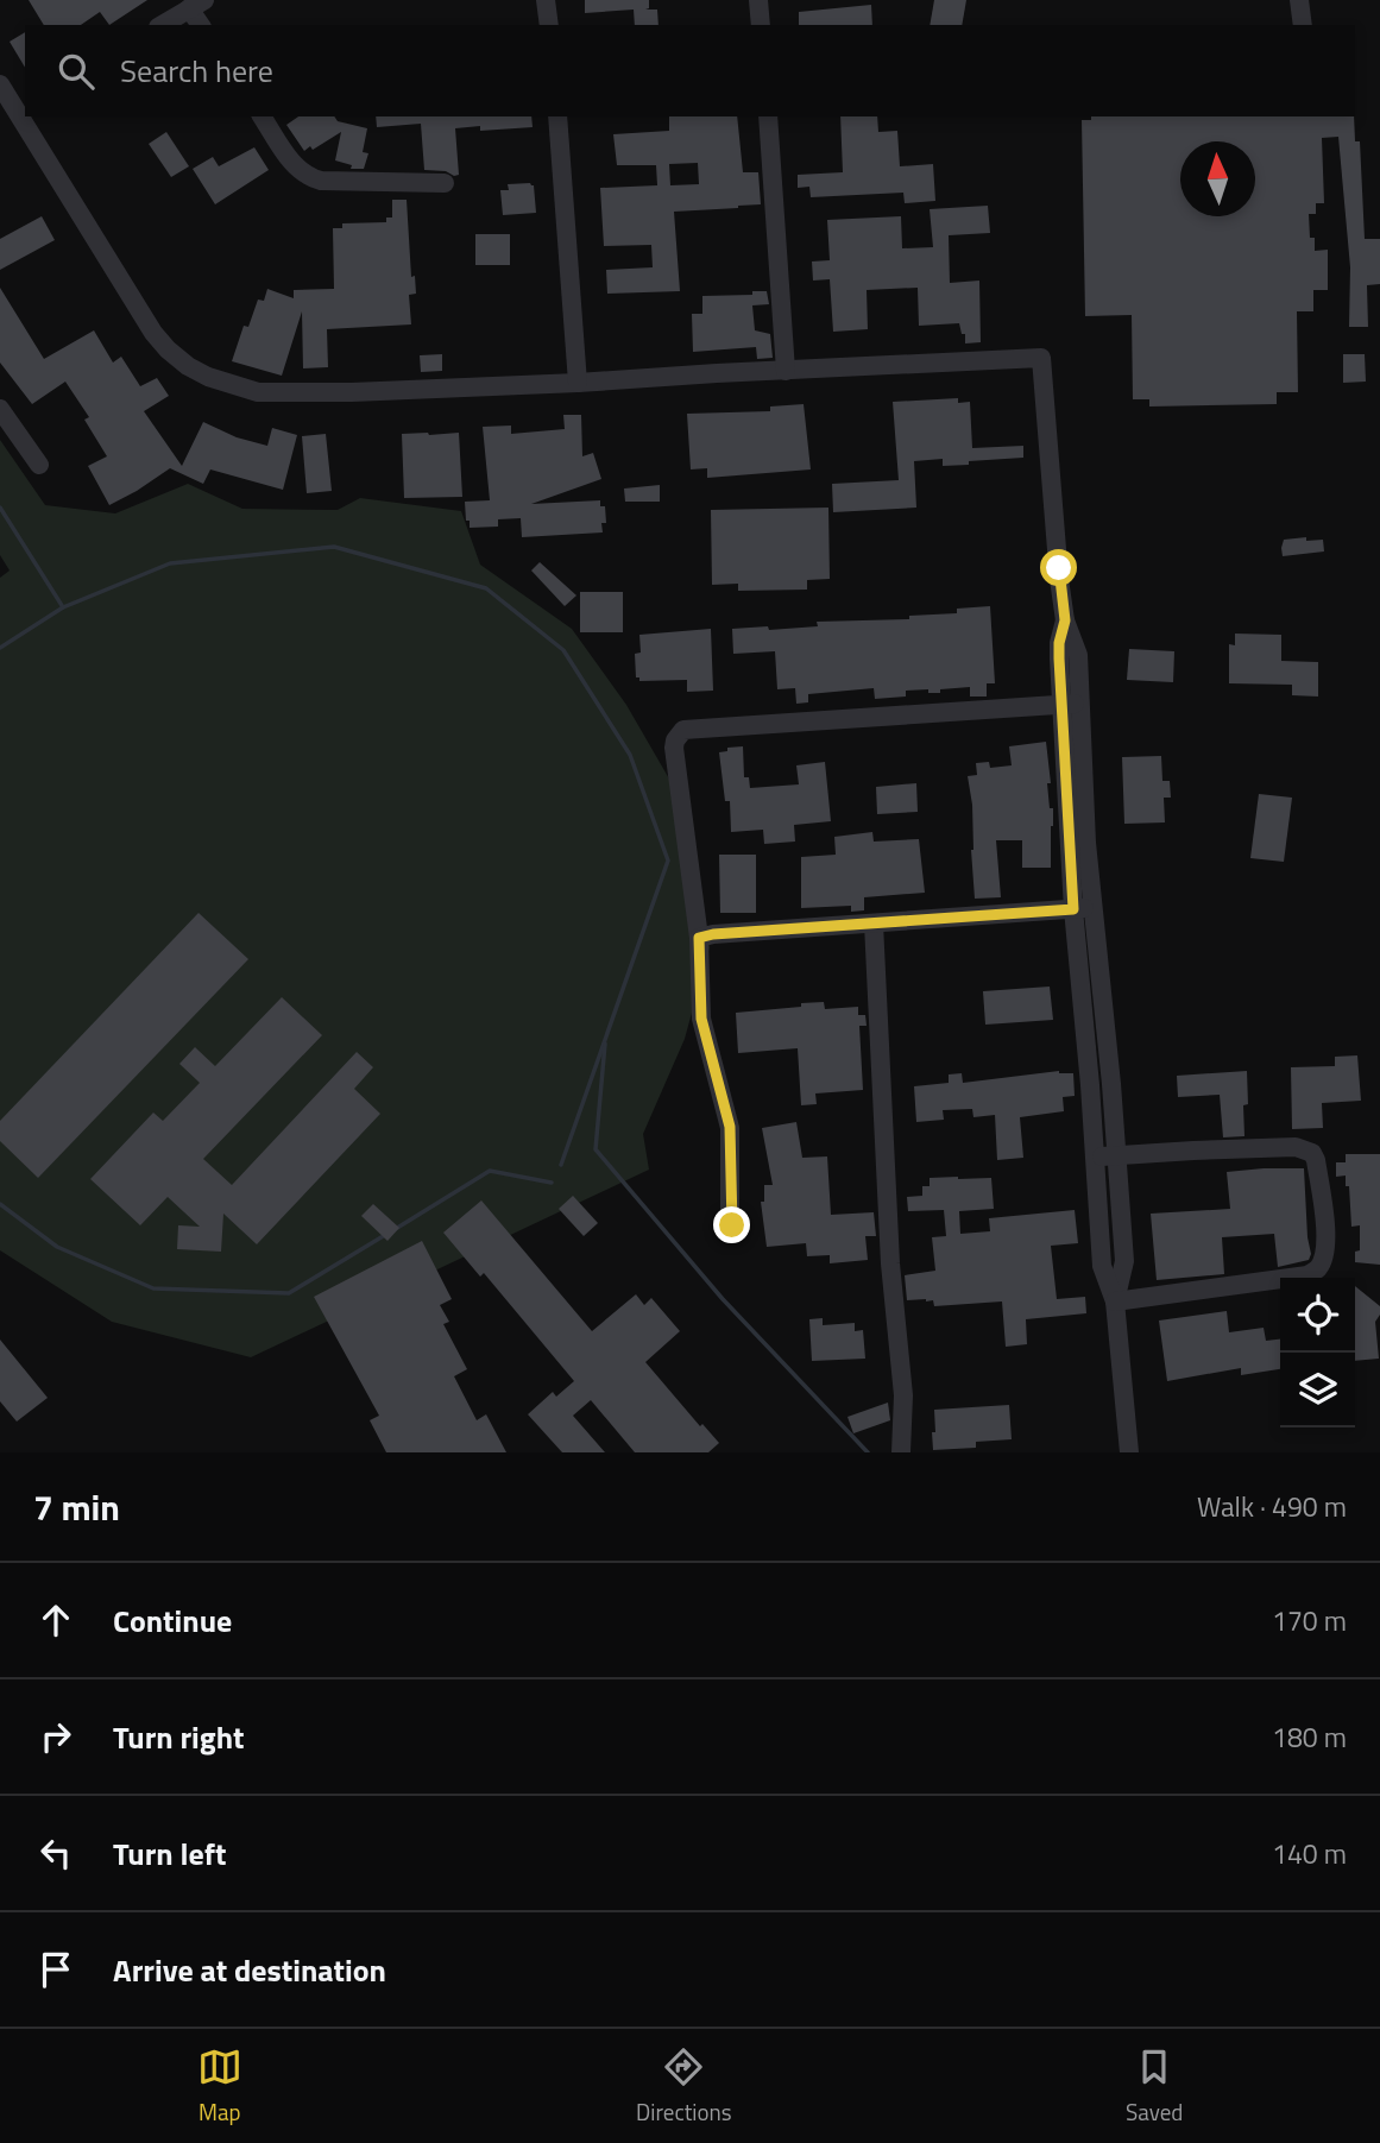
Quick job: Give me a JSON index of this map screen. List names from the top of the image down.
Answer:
{
  "north": "top",
  "page": {
    "search": "Search here",
    "heading": ["7 min", "Walk · 490 m"],
    "list": [
      ["Continue", "170 m"],
      ["Turn right", "180 m"],
      ["Turn left", "140 m"],
      "Arrive at destination"
    ],
    "nav": ["Map", "Directions", "Saved"]
  }
}
